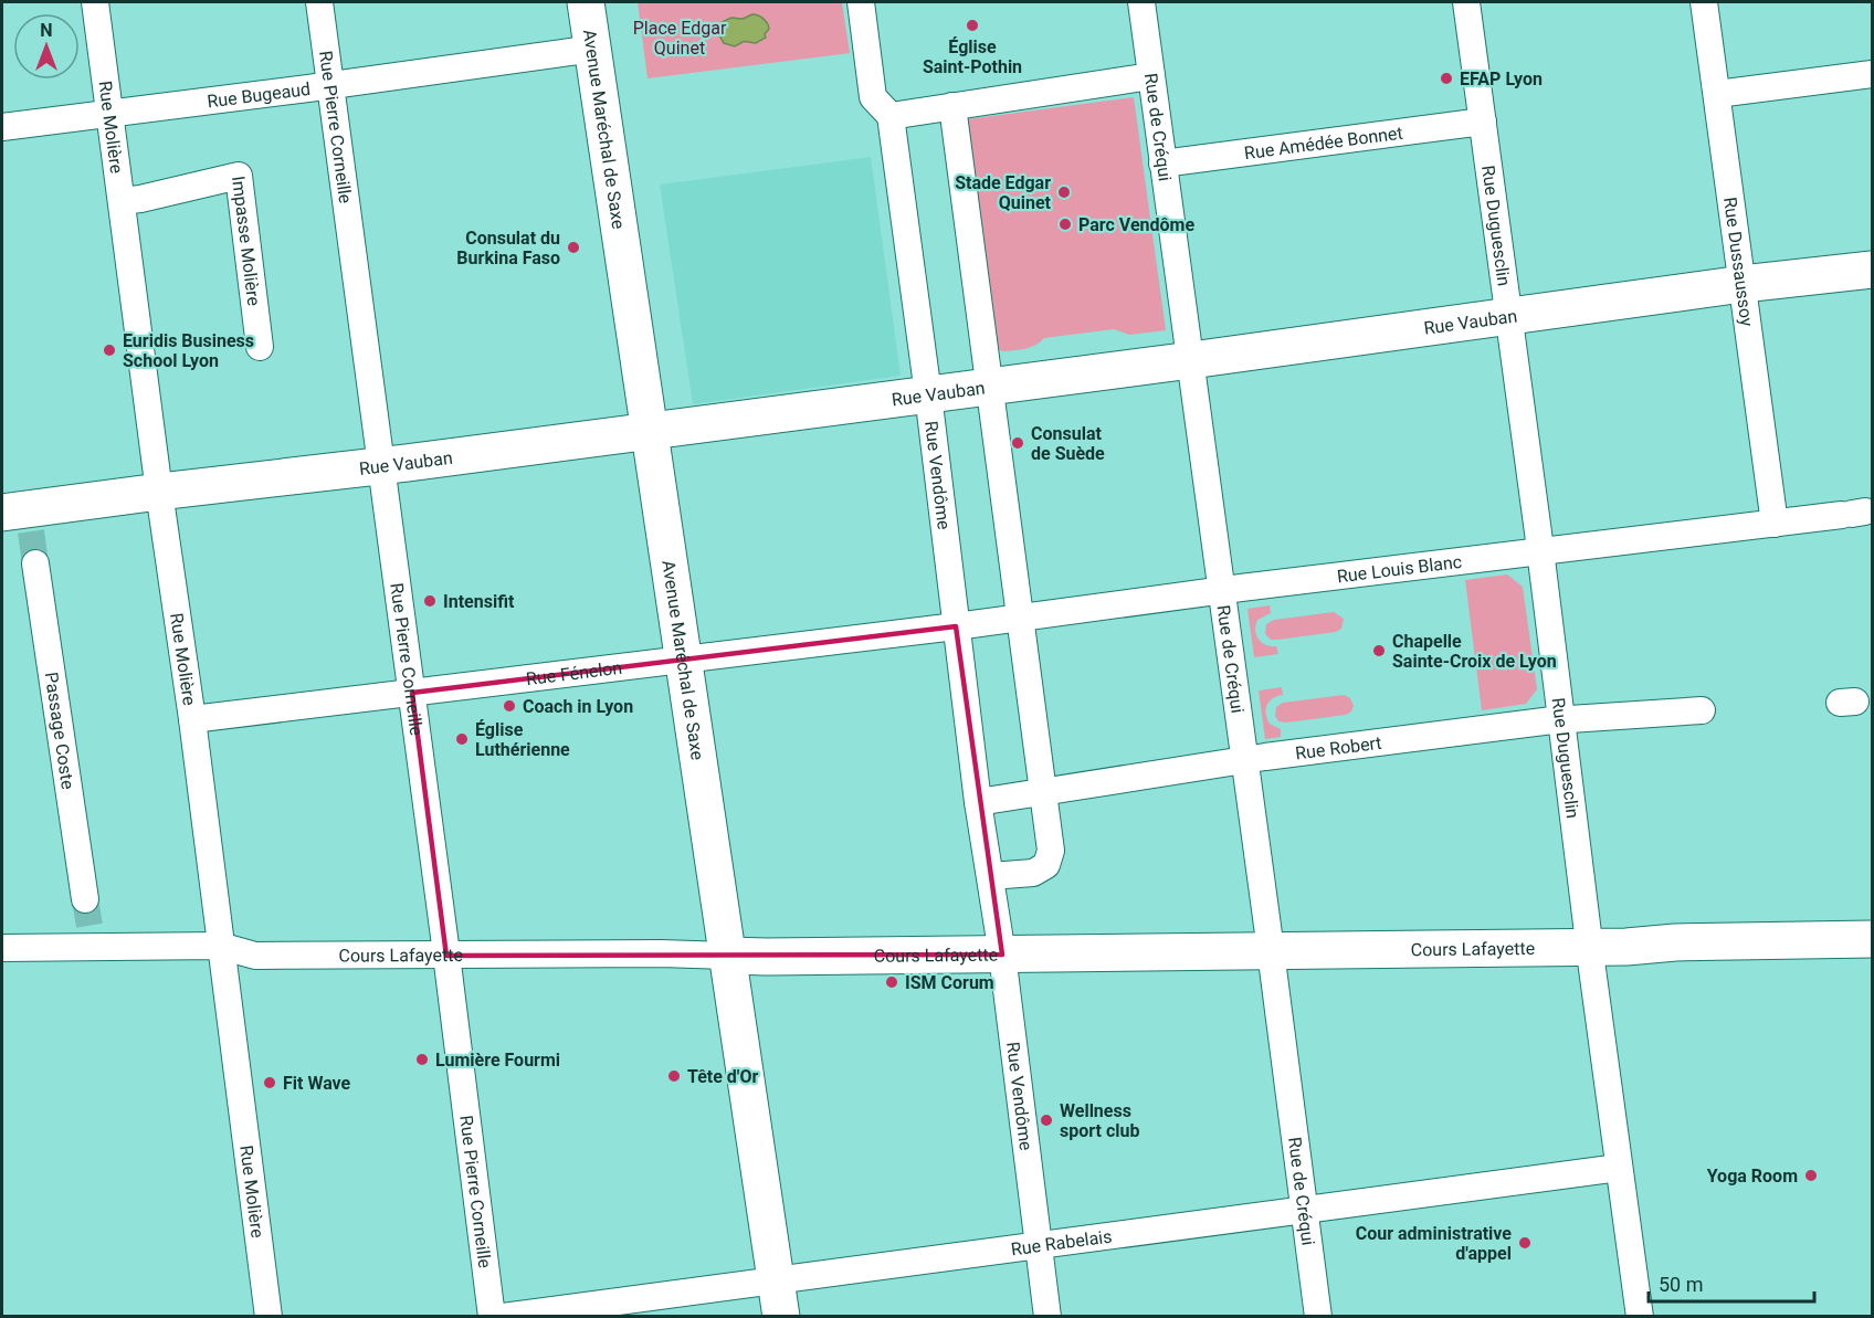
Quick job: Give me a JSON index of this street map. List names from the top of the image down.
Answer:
{
  "streets": {
    "street": [
      "Rue Bugeaud",
      "Rue Molière",
      "Rue Pierre Corneille",
      "Rue de Créqui",
      "Avenue Maréchal de Saxe",
      "Rue Amédée Bonnet",
      "Rue Duguesclin",
      "Impasse Molière",
      "Rue Dussaussoy",
      "Rue Vauban",
      "Rue Vendôme",
      "Rue Louis Blanc",
      "Rue Fénelon",
      "Passage Coste",
      "Rue Robert",
      "Cours Lafayette",
      "Rue Rabelais"
    ]
  },
  "crossings": [
    ["Rue Bugeaud", "Rue Molière"],
    ["Rue Bugeaud", "Rue Pierre Corneille"],
    ["Rue Bugeaud", "Avenue Maréchal de Saxe"],
    ["Rue Molière", "Impasse Molière"],
    ["Rue Molière", "Rue Vauban"],
    ["Rue Molière", "Rue Fénelon"],
    ["Rue Molière", "Cours Lafayette"],
    ["Rue Pierre Corneille", "Rue Vauban"],
    ["Rue Pierre Corneille", "Rue Fénelon"],
    ["Rue Pierre Corneille", "Cours Lafayette"],
    ["Rue de Créqui", "Rue Amédée Bonnet"],
    ["Rue de Créqui", "Rue Vauban"],
    ["Rue de Créqui", "Rue Louis Blanc"],
    ["Rue de Créqui", "Rue Robert"],
    ["Rue de Créqui", "Cours Lafayette"],
    ["Rue de Créqui", "Rue Rabelais"],
    ["Avenue Maréchal de Saxe", "Rue Vauban"],
    ["Avenue Maréchal de Saxe", "Rue Fénelon"],
    ["Avenue Maréchal de Saxe", "Cours Lafayette"],
    ["Avenue Maréchal de Saxe", "Rue Rabelais"],
    ["Rue Amédée Bonnet", "Rue Duguesclin"],
    ["Rue Duguesclin", "Rue Vauban"],
    ["Rue Duguesclin", "Rue Louis Blanc"],
    ["Rue Duguesclin", "Rue Robert"],
    ["Rue Duguesclin", "Cours Lafayette"],
    ["Rue Duguesclin", "Rue Rabelais"],
    ["Rue Dussaussoy", "Rue Vauban"],
    ["Rue Dussaussoy", "Rue Louis Blanc"],
    ["Rue Vauban", "Rue Vendôme"],
    ["Rue Vendôme", "Rue Louis Blanc"],
    ["Rue Vendôme", "Rue Fénelon"],
    ["Rue Vendôme", "Rue Robert"],
    ["Rue Vendôme", "Cours Lafayette"],
    ["Rue Vendôme", "Rue Rabelais"],
    ["Rue Louis Blanc", "Rue Fénelon"]
  ],
  "parks": ["Place Edgar Quinet"],
  "places": [
    "Église Saint-Pothin",
    "EFAP Lyon",
    "Stade Edgar Quinet",
    "Parc Vendôme",
    "Consulat du Burkina Faso",
    "Euridis Business School Lyon",
    "Consulat de Suède",
    "Intensifit",
    "Chapelle Sainte-Croix de Lyon",
    "Coach in Lyon",
    "Église Luthérienne",
    "ISM Corum",
    "Lumière Fourmi",
    "Tête d'Or",
    "Fit Wave",
    "Wellness sport club",
    "Yoga Room",
    "Cour administrative d'appel"
  ],
  "scale_bar": "50 m",
  "north": "top"
}
